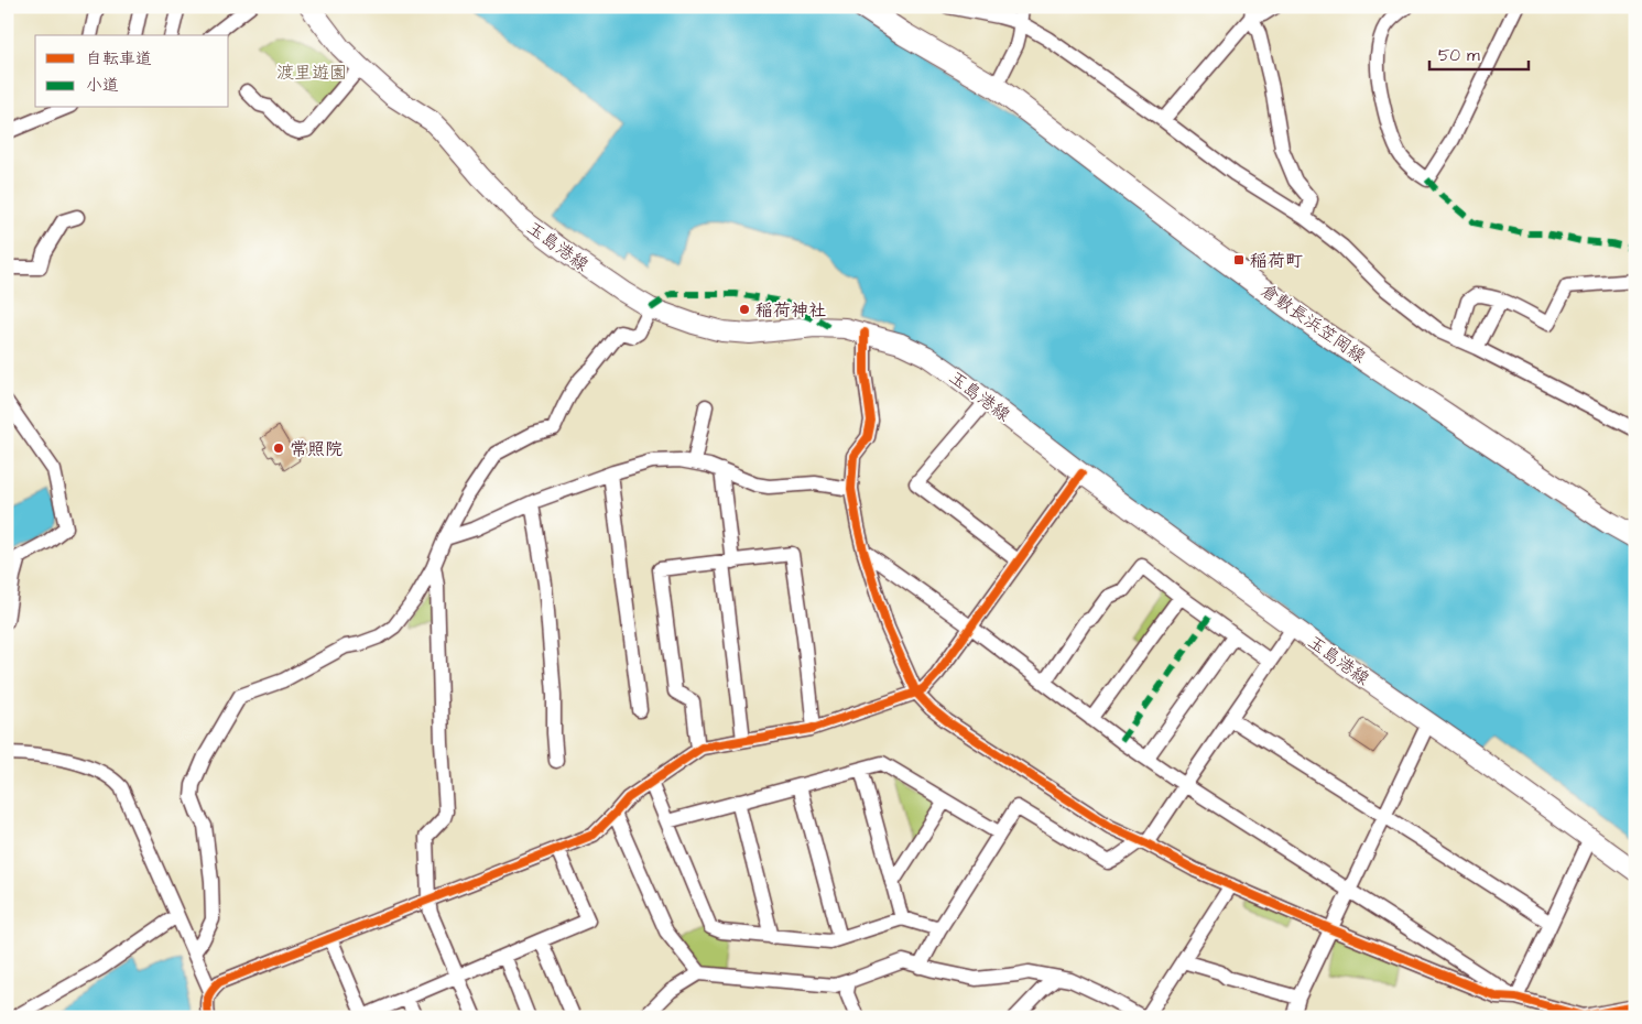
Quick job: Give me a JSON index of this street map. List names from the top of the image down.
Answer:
{
  "streets": {
    "main road": ["玉島港線", "倉敷長浜笠岡線"]
  },
  "parks": ["渡里遊園"],
  "places": {
    "transit": ["稲荷町"],
    "other": ["稲荷神社", "常照院"]
  },
  "legend": ["自転車道", "小道"],
  "scale_bar": "50 m"
}
